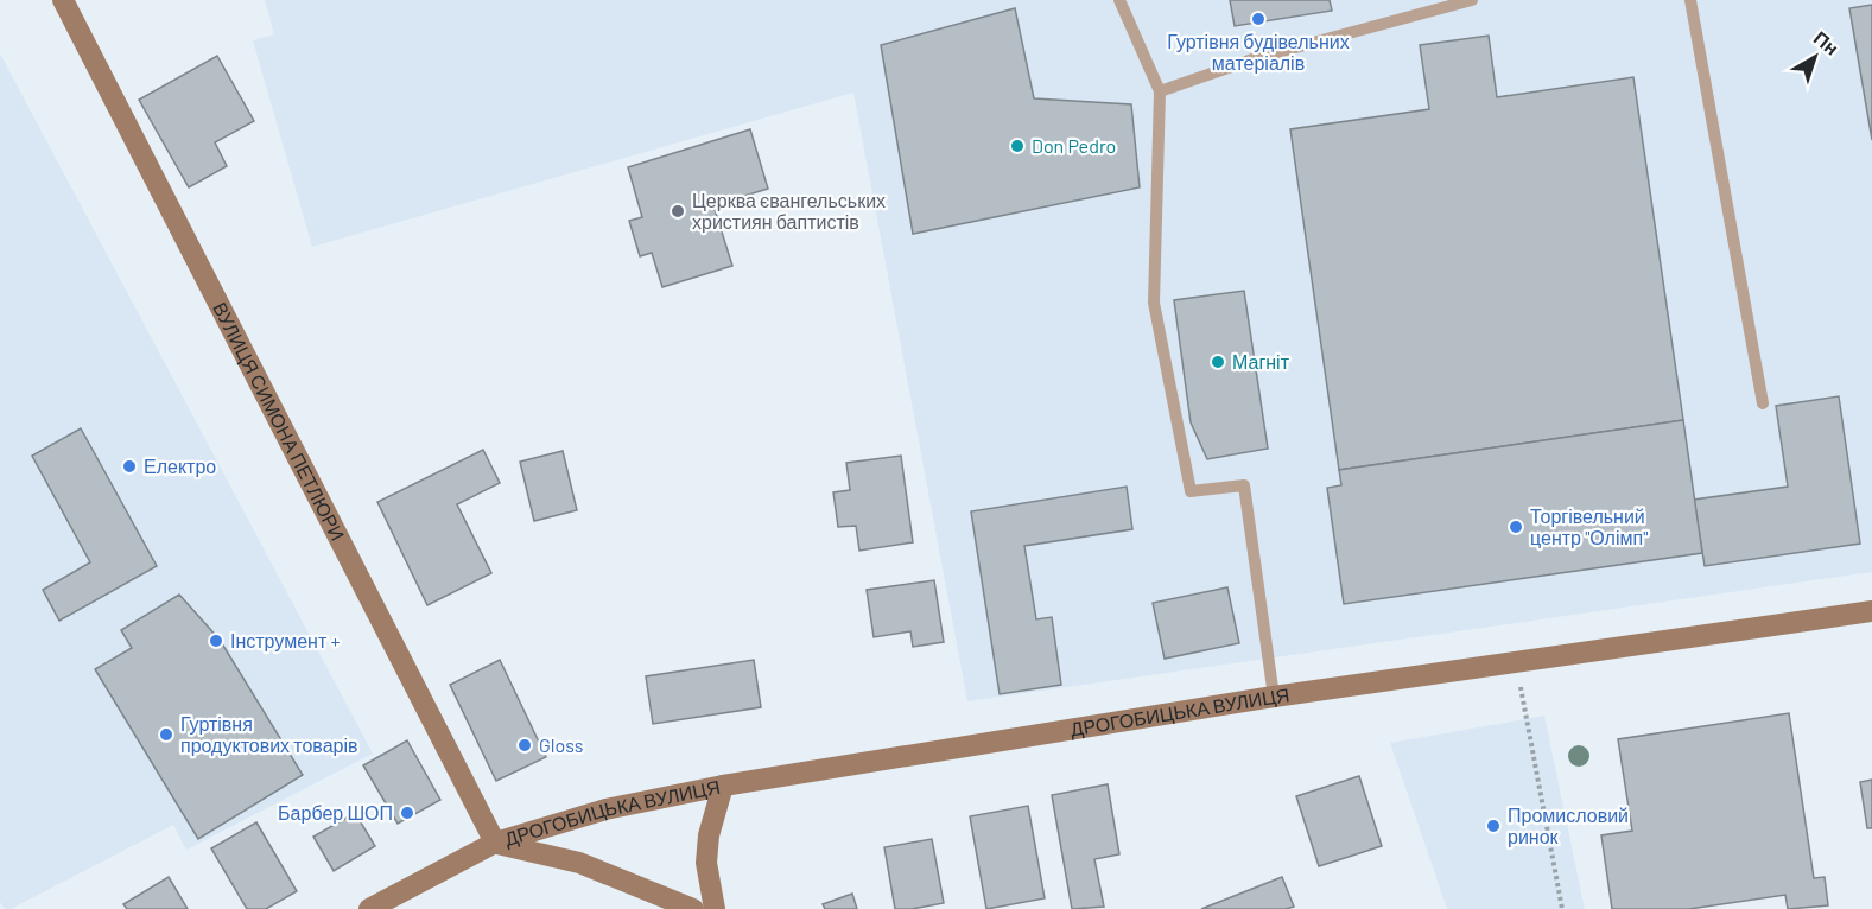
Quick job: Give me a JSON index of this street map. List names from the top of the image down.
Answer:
{
  "streets": {
    "main road": ["ВУЛИЦЯ СИМОНА ПЕТЛЮРИ", "ДРОГОБИЦЬКА ВУЛИЦЯ"]
  },
  "crossings": [
    ["ВУЛИЦЯ СИМОНА ПЕТЛЮРИ", "ДРОГОБИЦЬКА ВУЛИЦЯ"]
  ],
  "places": [
    "Гуртівня будівельних матеріалів",
    "Don Pedro",
    "Церква євангельських християн баптистів",
    "Магніт",
    "Електро",
    "Торгівельний центр \"Олімп\"",
    "Інструмент +",
    "Гуртівня продуктових товарів",
    "Gloss",
    "Барбер ШОП",
    "Промисловий ринок"
  ],
  "north": "top right"
}
